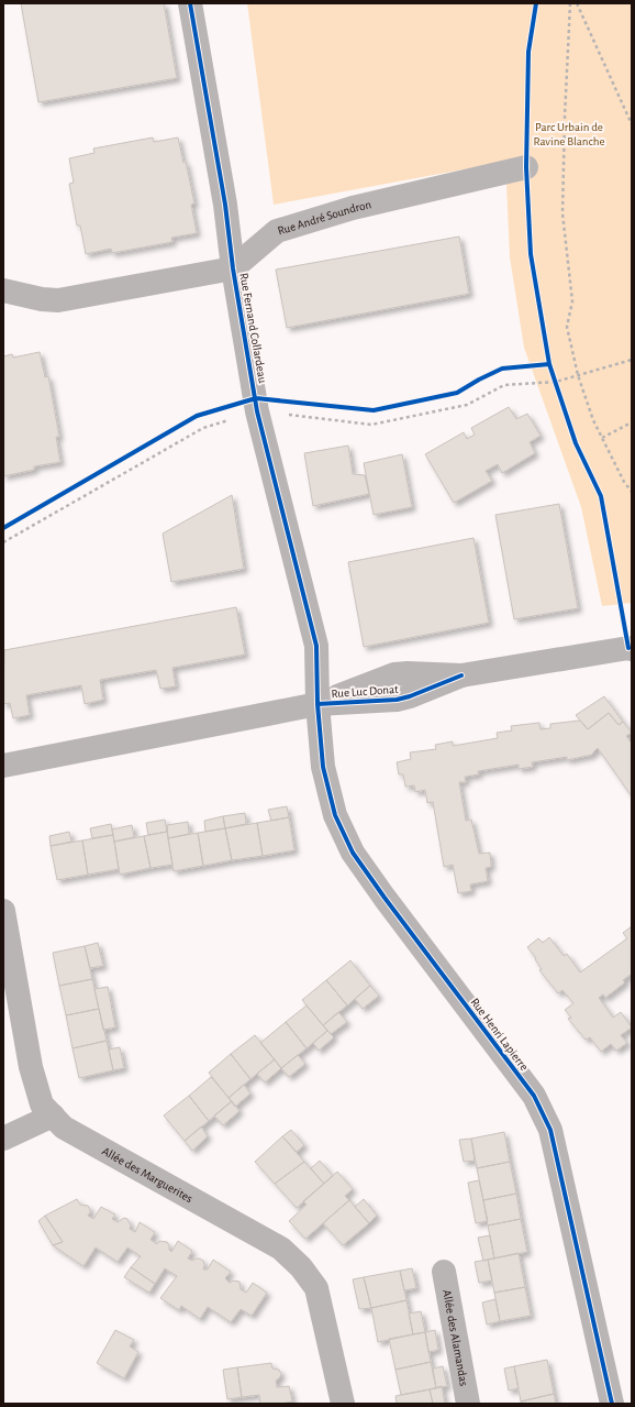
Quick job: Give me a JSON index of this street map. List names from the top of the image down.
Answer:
{
  "streets": {
    "street": [
      "Rue André Soundron",
      "Rue Fernand Collardeau",
      "Rue Luc Donat",
      "Rue Henri Lapierre",
      "Allée des Marguerites",
      "Allée des Alamandas"
    ]
  },
  "crossings": [
    ["Rue André Soundron", "Rue Fernand Collardeau"],
    ["Rue Fernand Collardeau", "Rue Luc Donat"],
    ["Rue Fernand Collardeau", "Rue Henri Lapierre"],
    ["Rue Luc Donat", "Rue Henri Lapierre"]
  ],
  "parks": ["Parc Urbain de Ravine Blanche"]
}
